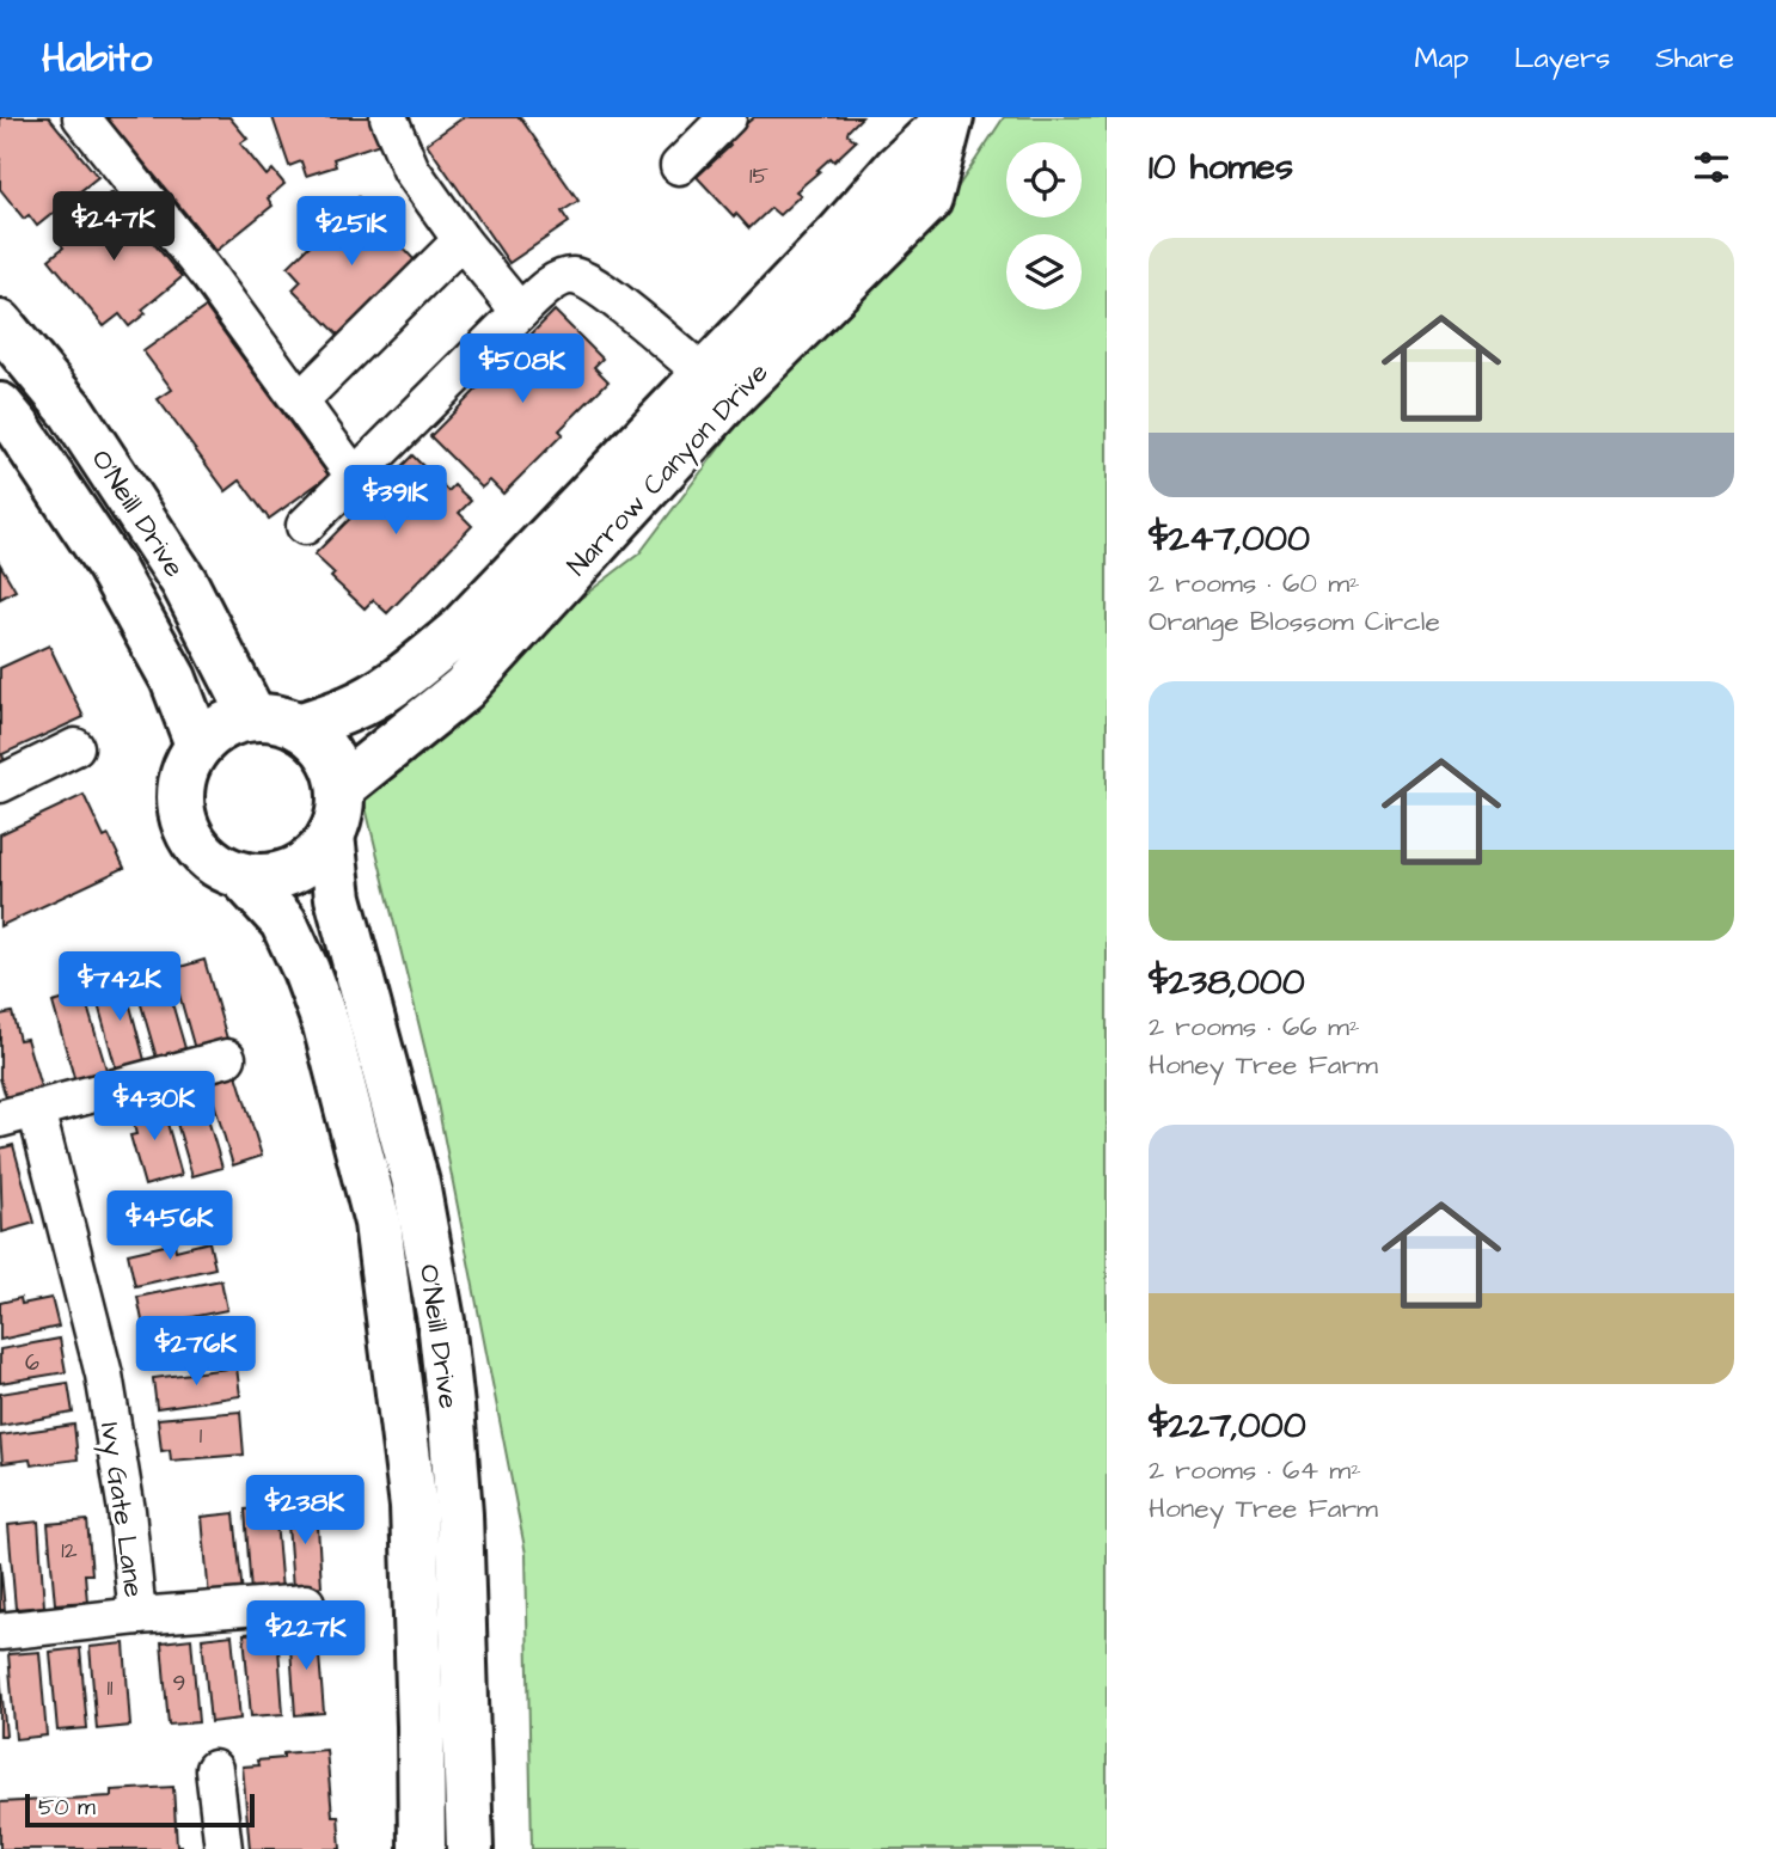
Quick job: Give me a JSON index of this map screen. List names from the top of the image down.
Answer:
{
  "streets": {
    "main road": ["Narrow Canyon Drive", "O'Neill Drive"],
    "street": ["Ivy Gate Lane"]
  },
  "crossings": [
    ["Narrow Canyon Drive", "O'Neill Drive"]
  ],
  "house_numbers": [
    "15",
    "6",
    "1",
    "12",
    "9",
    "11"
  ],
  "scale_bar": "50 m",
  "page": {
    "header": "Habito",
    "nav": ["Map", "Layers", "Share"],
    "heading": "10 homes",
    "price": [
      "$247K",
      "$251K",
      "$508K",
      "$391K",
      "$742K",
      "$430K",
      "$456K",
      "$276K",
      "$238K",
      "$227K"
    ],
    "list": [
      {
        "name": "$247,000",
        "note": "2 rooms · 60 m² · Orange Blossom Circle"
      },
      {
        "name": "$238,000",
        "note": "2 rooms · 66 m² · Honey Tree Farm"
      },
      {
        "name": "$227,000",
        "note": "2 rooms · 64 m² · Honey Tree Farm"
      }
    ],
    "scale": "50 m"
  }
}
